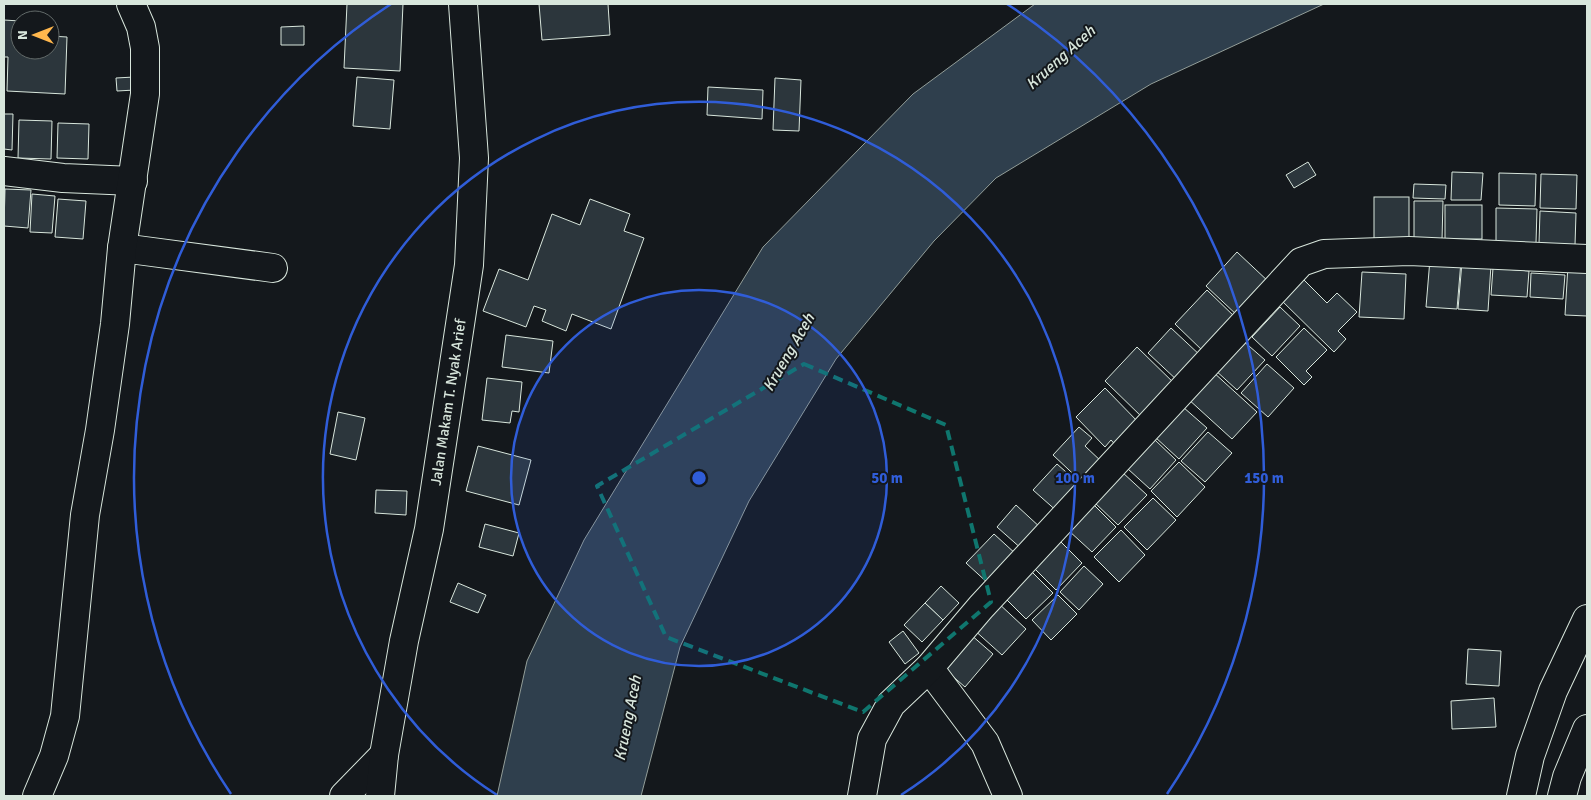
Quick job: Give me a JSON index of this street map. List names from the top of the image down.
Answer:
{
  "streets": {
    "main road": ["Jalan Makam T. Nyak Arief"]
  },
  "water": ["Krueng Aceh"],
  "north": "left",
  "rings": ["50 m", "100 m", "150 m"]
}
